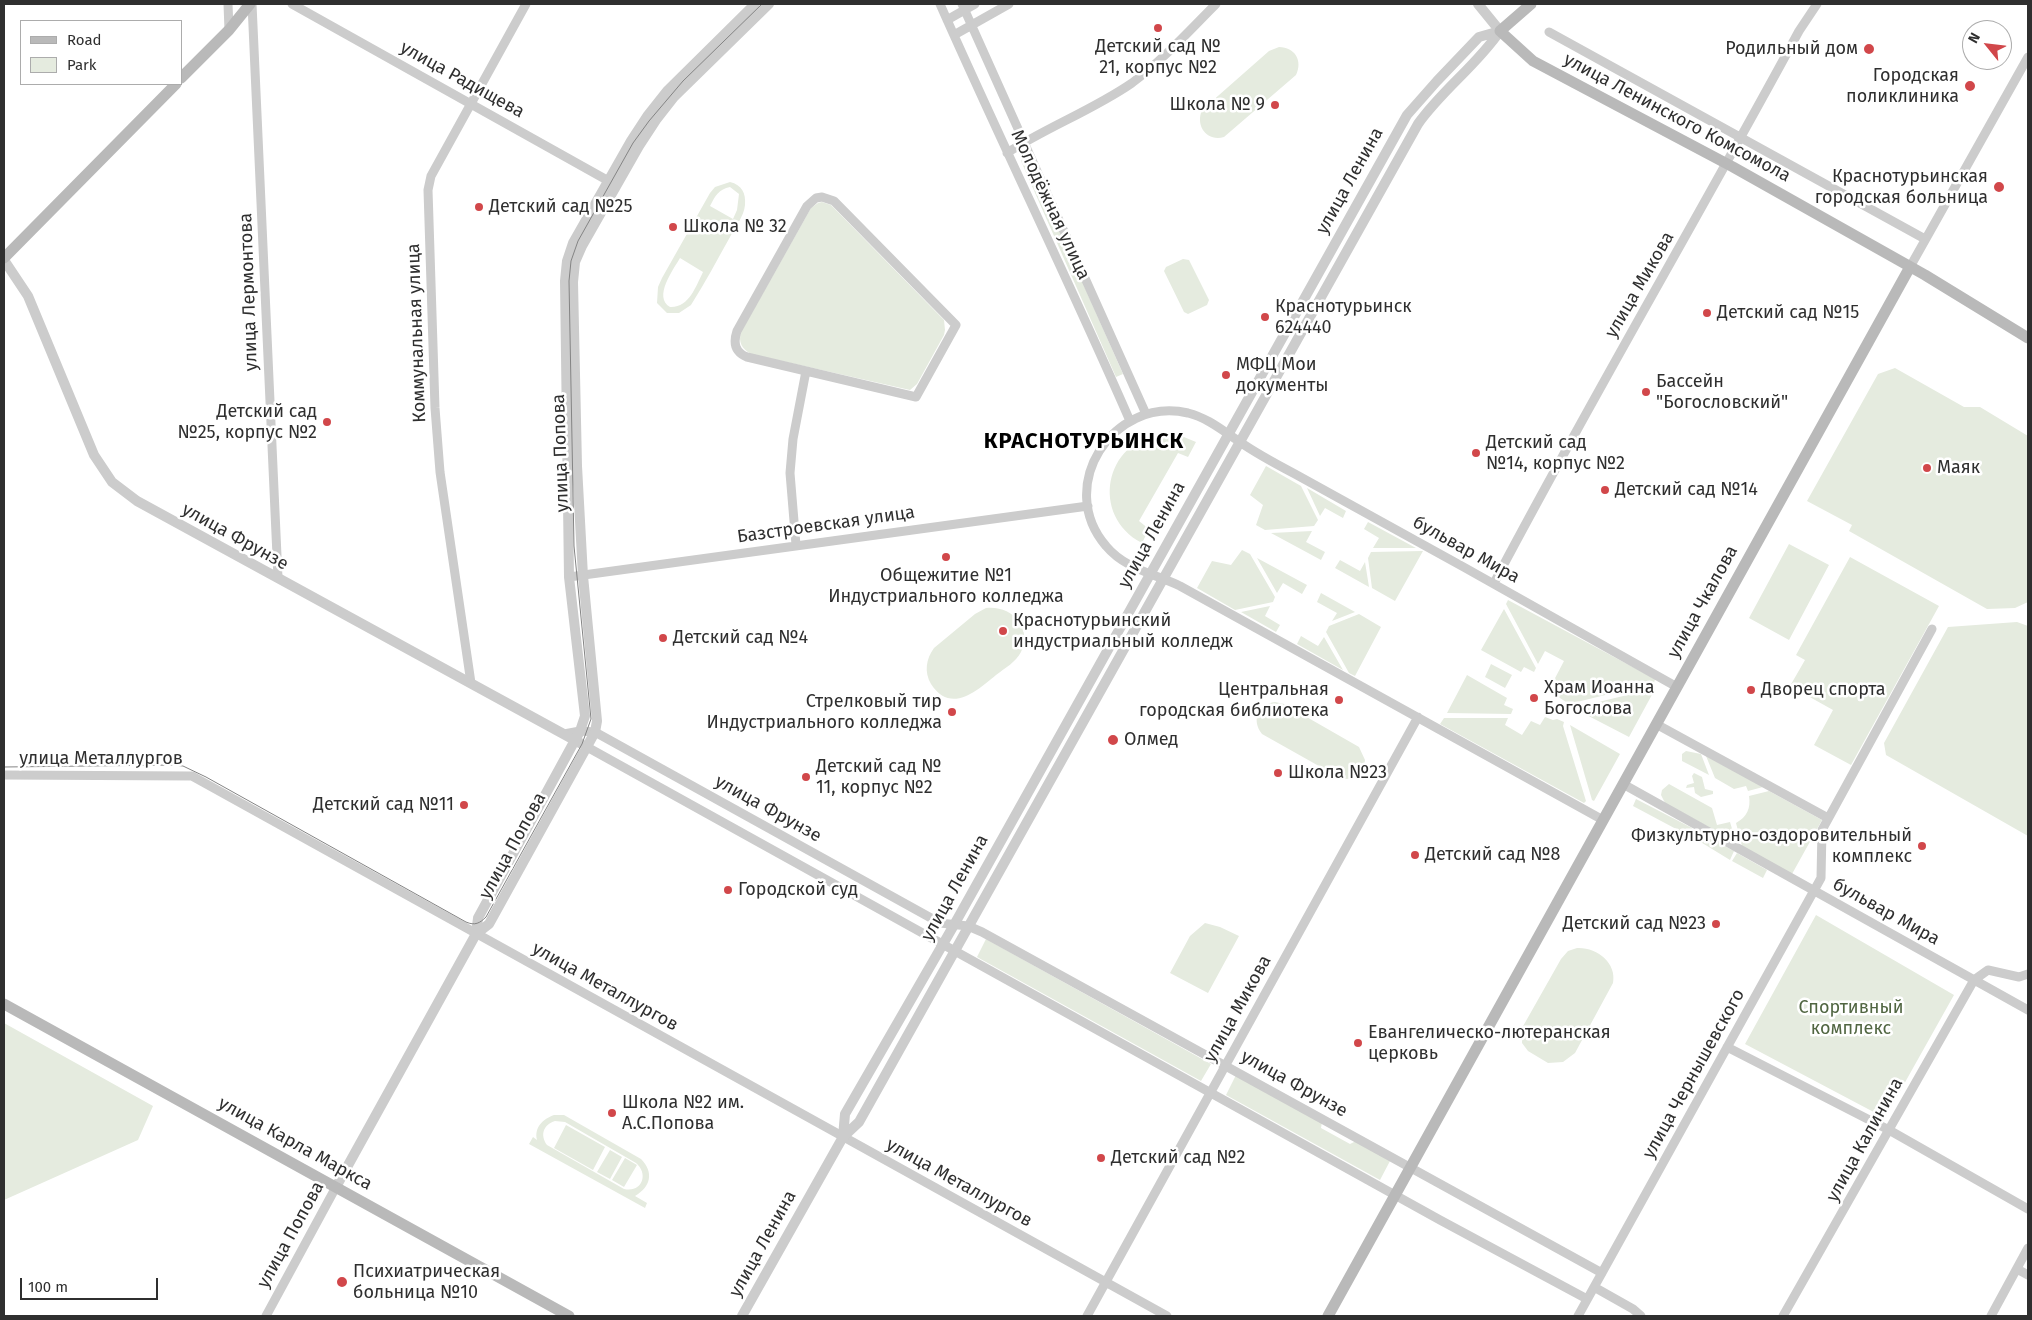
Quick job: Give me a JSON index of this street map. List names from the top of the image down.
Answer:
{
  "streets": {
    "main road": [
      "улица Ленинского Комсомола",
      "улица Ленина",
      "улица Чкалова",
      "улица Карла Маркса"
    ],
    "street": [
      "улица Радищева",
      "Молодёжная улица",
      "улица Микова",
      "улица Лермонтова",
      "Коммунальная улица",
      "улица Попова",
      "Базстроевская улица",
      "улица Фрунзе",
      "бульвар Мира",
      "улица Металлургов",
      "улица Чернышевского",
      "улица Калинина"
    ]
  },
  "crossings": [
    ["улица Радищева", "Коммунальная улица"],
    ["улица Радищева", "улица Попова"],
    ["улица Ленинского Комсомола", "улица Ленина"],
    ["улица Ленинского Комсомола", "улица Микова"],
    ["улица Ленинского Комсомола", "улица Чкалова"],
    ["улица Ленина", "улица Фрунзе"],
    ["улица Ленина", "бульвар Мира"],
    ["улица Ленина", "улица Металлургов"],
    ["Молодёжная улица", "бульвар Мира"],
    ["улица Микова", "улица Фрунзе"],
    ["улица Микова", "бульвар Мира"],
    ["улица Микова", "улица Металлургов"],
    ["улица Лермонтова", "улица Фрунзе"],
    ["Коммунальная улица", "улица Фрунзе"],
    ["улица Попова", "Базстроевская улица"],
    ["улица Попова", "улица Фрунзе"],
    ["улица Попова", "улица Металлургов"],
    ["улица Попова", "улица Карла Маркса"],
    ["Базстроевская улица", "бульвар Мира"],
    ["улица Фрунзе", "улица Чкалова"],
    ["улица Фрунзе", "улица Чернышевского"],
    ["бульвар Мира", "улица Чкалова"],
    ["бульвар Мира", "улица Чернышевского"],
    ["бульвар Мира", "улица Калинина"]
  ],
  "districts": ["КРАСНОТУРЬИНСК"],
  "parks": ["Спортивный комплекс"],
  "places": [
    "Детский сад № 21, корпус №2",
    "Родильный дом",
    "Городская поликлиника",
    "Школа № 9",
    "Краснотурьинская городская больница",
    "Детский сад №25",
    "Школа № 32",
    "Детский сад №15",
    "Краснотурьинск 624440",
    "МФЦ Мои документы",
    "Бассейн \"Богословский\"",
    "Детский сад №25, корпус №2",
    "Детский сад №14, корпус №2",
    "Маяк",
    "Детский сад №14",
    "Общежитие №1 Индустриального колледжа",
    "Краснотурьинский индустриальный колледж",
    "Детский сад №4",
    "Дворец спорта",
    "Храм Иоанна Богослова",
    "Центральная городская библиотека",
    "Стрелковый тир Индустриального колледжа",
    "Олмед",
    "Школа №23",
    "Детский сад № 11, корпус №2",
    "Детский сад №11",
    "Физкультурно-оздоровительный комплекс",
    "Детский сад №8",
    "Городской суд",
    "Детский сад №23",
    "Евангелическо-лютеранская церковь",
    "Школа №2 им. А.С.Попова",
    "Детский сад №2",
    "Психиатрическая больница №10"
  ],
  "legend": ["Road", "Park"],
  "scale_bar": "100 m",
  "north": "top left"
}
